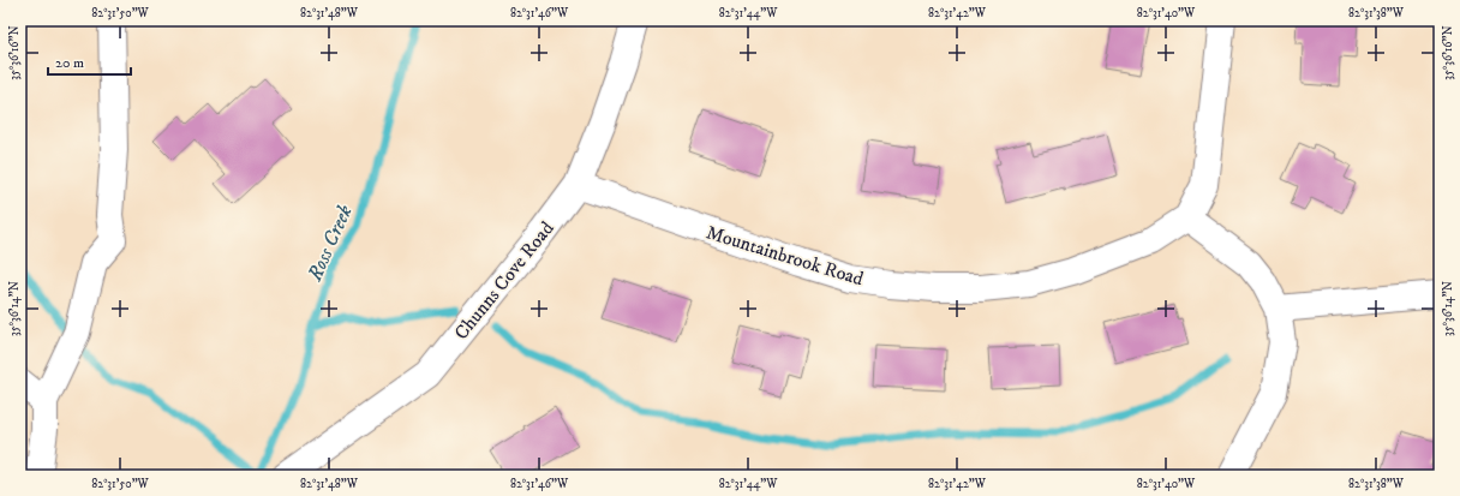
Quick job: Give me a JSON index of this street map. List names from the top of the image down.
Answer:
{
  "streets": {
    "street": ["Mountainbrook Road", "Chunns Cove Road"]
  },
  "crossings": [
    ["Mountainbrook Road", "Chunns Cove Road"]
  ],
  "water": ["Ross Creek"],
  "scale_bar": "20 m",
  "coordinates": [
    "82°31'50\"W",
    "82°31'48\"W",
    "82°31'46\"W",
    "82°31'44\"W",
    "82°31'42\"W",
    "82°31'40\"W",
    "82°31'38\"W",
    "35°36'16\"N",
    "35°36'14\"N"
  ]
}
